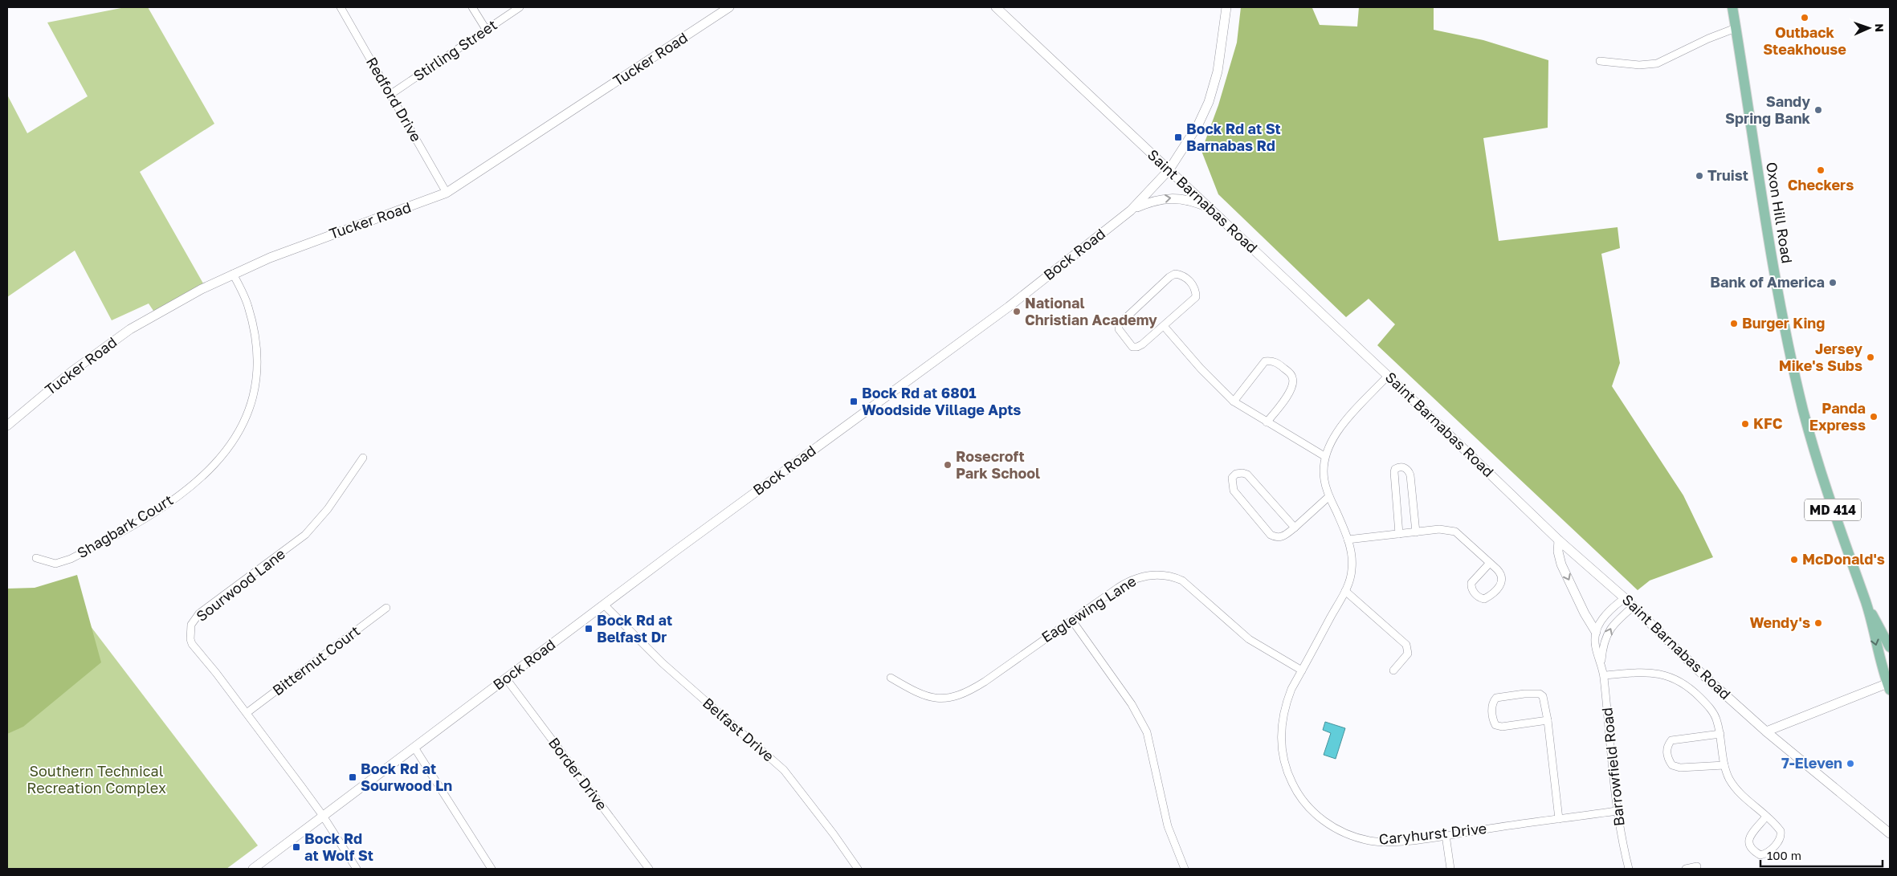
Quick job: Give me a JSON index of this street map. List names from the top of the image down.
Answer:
{
  "streets": {
    "main road": [
      "Tucker Road",
      "Saint Barnabas Road",
      "Oxon Hill Road",
      "Bock Road",
      "MD 414"
    ],
    "street": [
      "Stirling Street",
      "Redford Drive",
      "Shagbark Court",
      "Sourwood Lane",
      "Eaglewing Lane",
      "Bitternut Court",
      "Belfast Drive",
      "Barrowfield Road",
      "Border Drive",
      "Caryhurst Drive"
    ]
  },
  "crossings": [
    ["Stirling Street", "Redford Drive"],
    ["Tucker Road", "Redford Drive"],
    ["Tucker Road", "Shagbark Court"],
    ["Saint Barnabas Road", "Bock Road"],
    ["Saint Barnabas Road", "Barrowfield Road"],
    ["Bock Road", "Sourwood Lane"],
    ["Bock Road", "Belfast Drive"],
    ["Bock Road", "Border Drive"],
    ["Sourwood Lane", "Bitternut Court"],
    ["Eaglewing Lane", "Caryhurst Drive"],
    ["Barrowfield Road", "Caryhurst Drive"]
  ],
  "parks": ["Southern Technical Recreation Complex"],
  "places": {
    "other": [
      "Outback Steakhouse",
      "Sandy Spring Bank",
      "Checkers",
      "Truist",
      "Bank of America",
      "National Christian Academy",
      "Burger King",
      "Jersey Mike's Subs",
      "Panda Express",
      "KFC",
      "Rosecroft Park School",
      "McDonald's",
      "Wendy's",
      "7-Eleven"
    ],
    "transit": [
      "Bock Rd at St Barnabas Rd",
      "Bock Rd at 6801 Woodside Village Apts",
      "Bock Rd at Belfast Dr",
      "Bock Rd at Sourwood Ln",
      "Bock Rd at Wolf St"
    ]
  },
  "scale_bar": "100 m",
  "north": "right"
}
